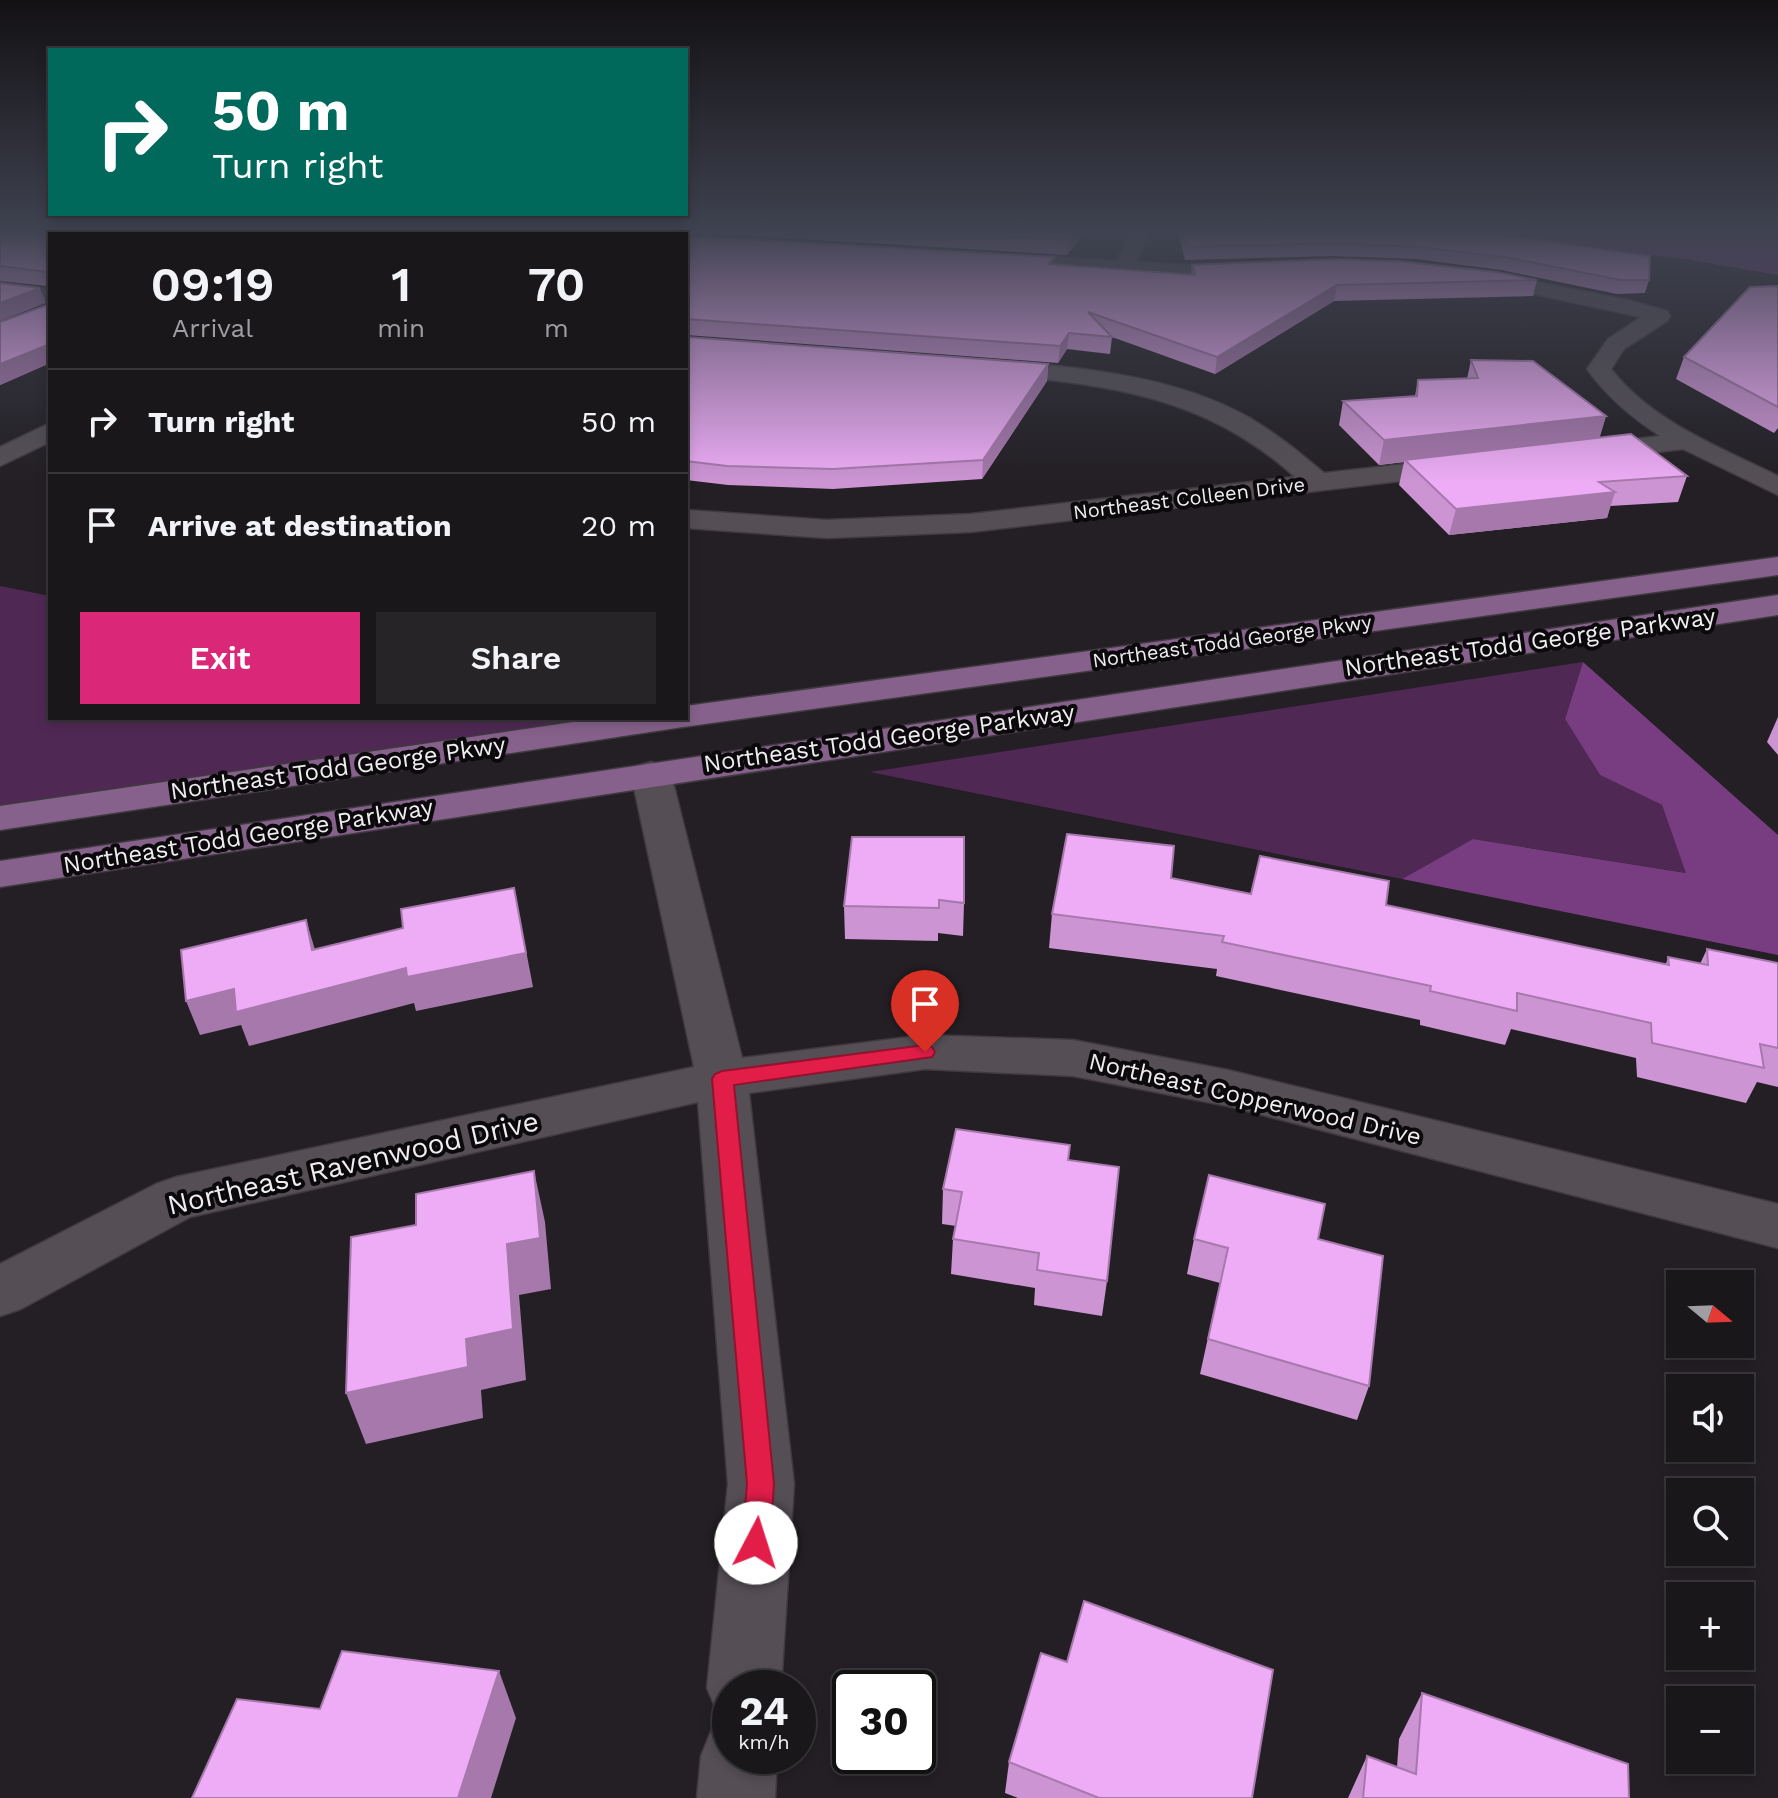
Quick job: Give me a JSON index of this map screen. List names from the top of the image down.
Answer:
{
  "streets": {
    "main road": ["Northeast Todd George Pkwy", "Northeast Todd George Parkway"],
    "street": ["Northeast Colleen Drive", "Northeast Copperwood Drive", "Northeast Ravenwood Drive"]
  },
  "crossings": [
    ["Northeast Copperwood Drive", "Northeast Ravenwood Drive"]
  ],
  "north": "right",
  "page": {
    "turn": ["50 m", "Turn right"],
    "eta": [
      "09:19",
      "Arrival",
      "1",
      "min",
      "70",
      "m"
    ],
    "list": [
      {
        "name": "Turn right",
        "value": "50 m"
      },
      {
        "name": "Arrive at destination",
        "value": "20 m"
      }
    ],
    "buttons": ["Exit", "Share"],
    "map_buttons": ["+", "−"],
    "speed": "24 km/h",
    "limit": "30"
  }
}
